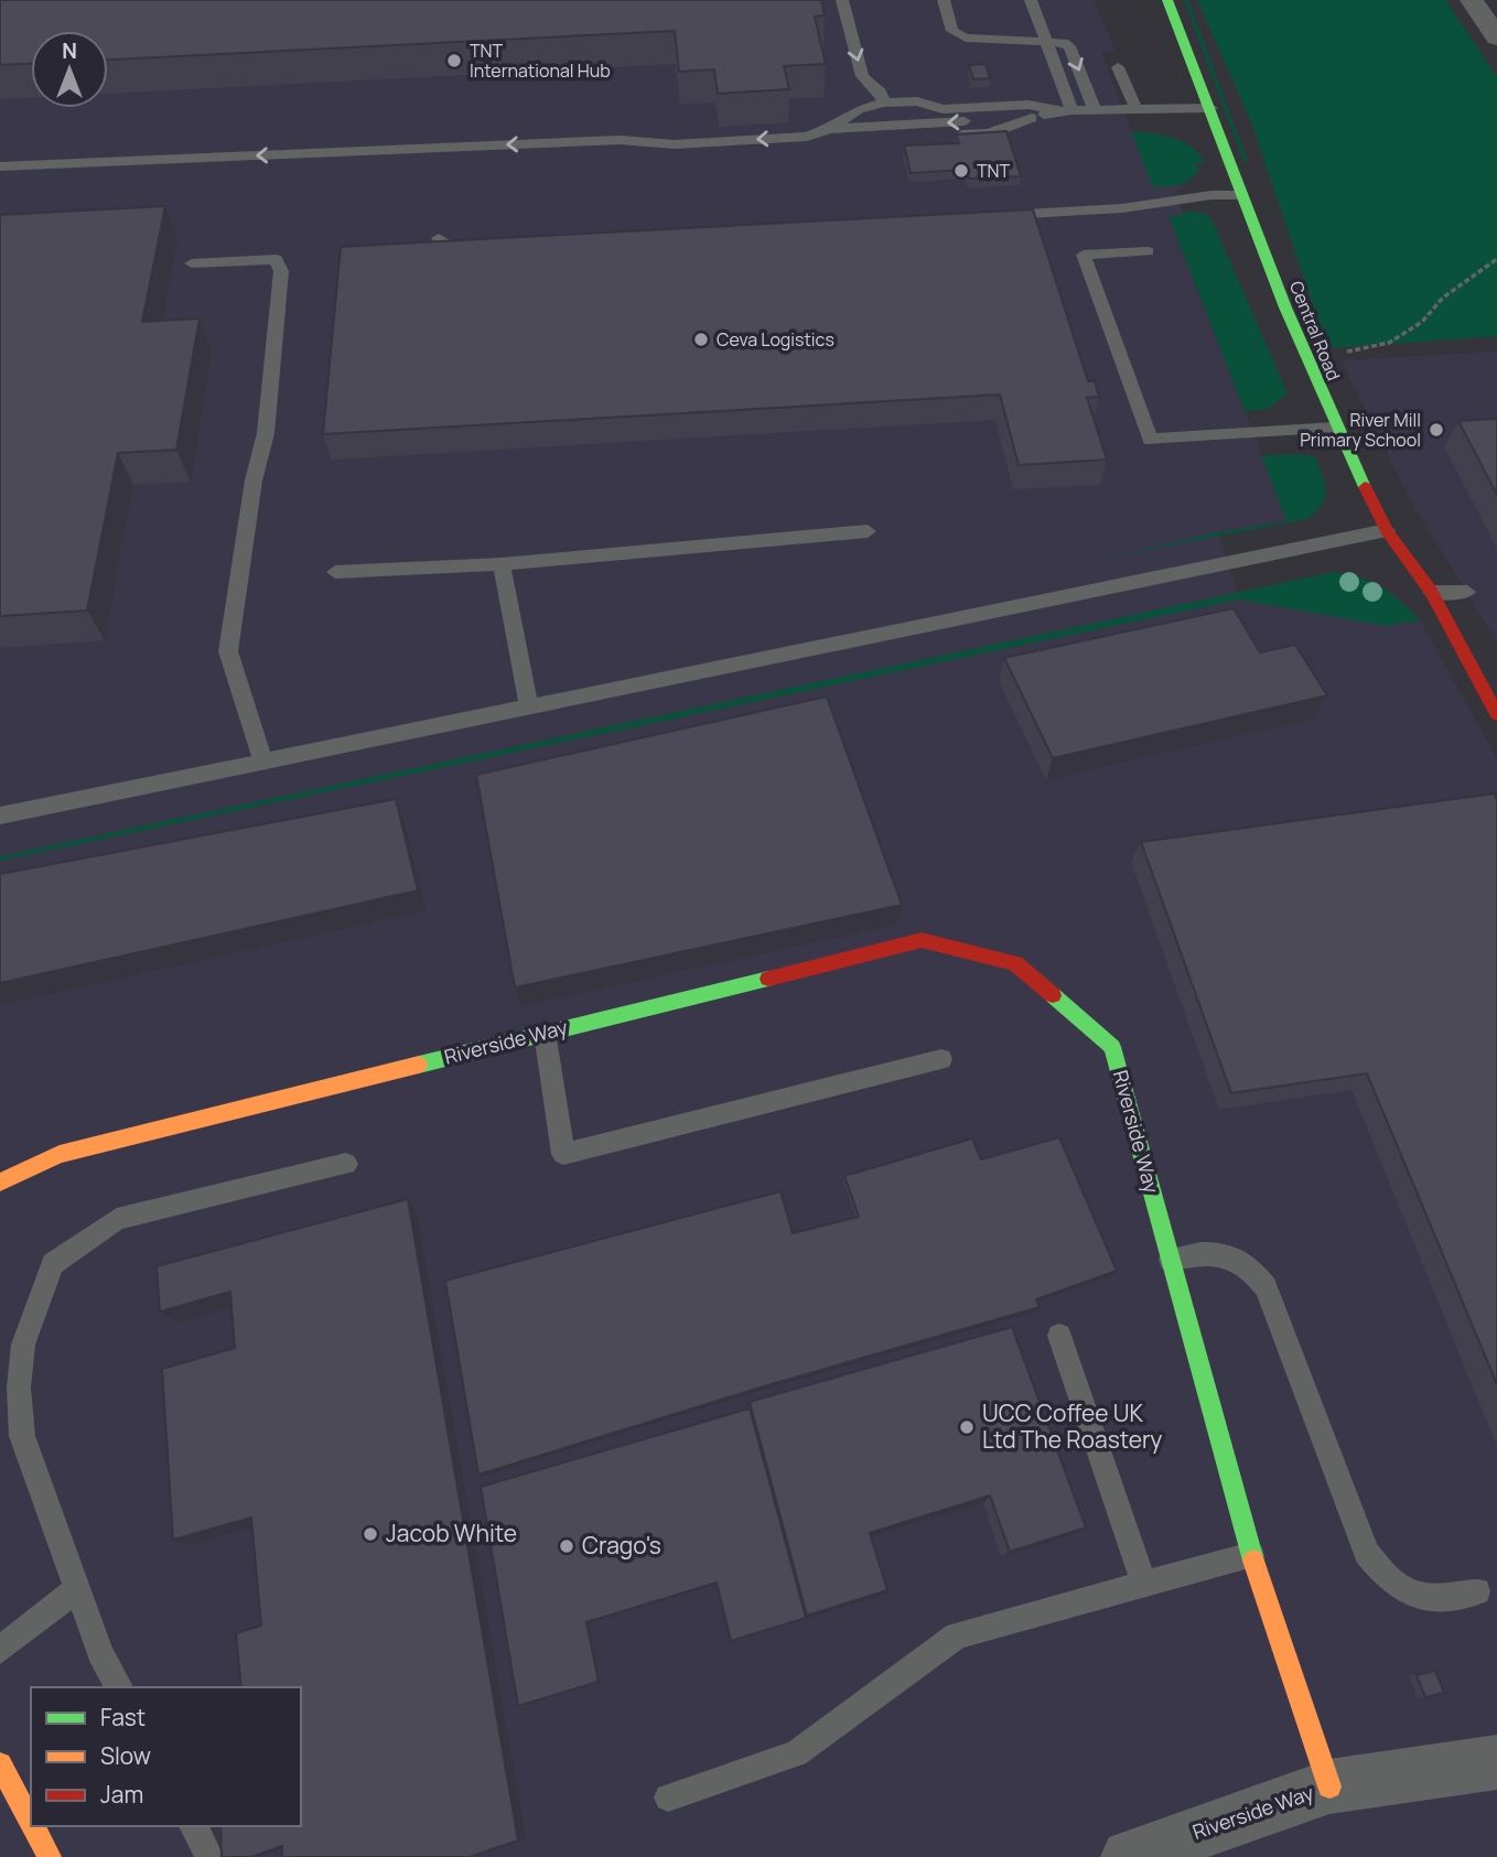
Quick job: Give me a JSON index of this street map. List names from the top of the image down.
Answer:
{
  "streets": {
    "street": ["Central Road", "Riverside Way"]
  },
  "places": [
    "TNT International Hub",
    "TNT",
    "Ceva Logistics",
    "River Mill Primary School",
    "UCC Coffee UK Ltd The Roastery",
    "Jacob White",
    "Crago's"
  ],
  "legend": ["Fast", "Slow", "Jam"],
  "north": "top"
}
